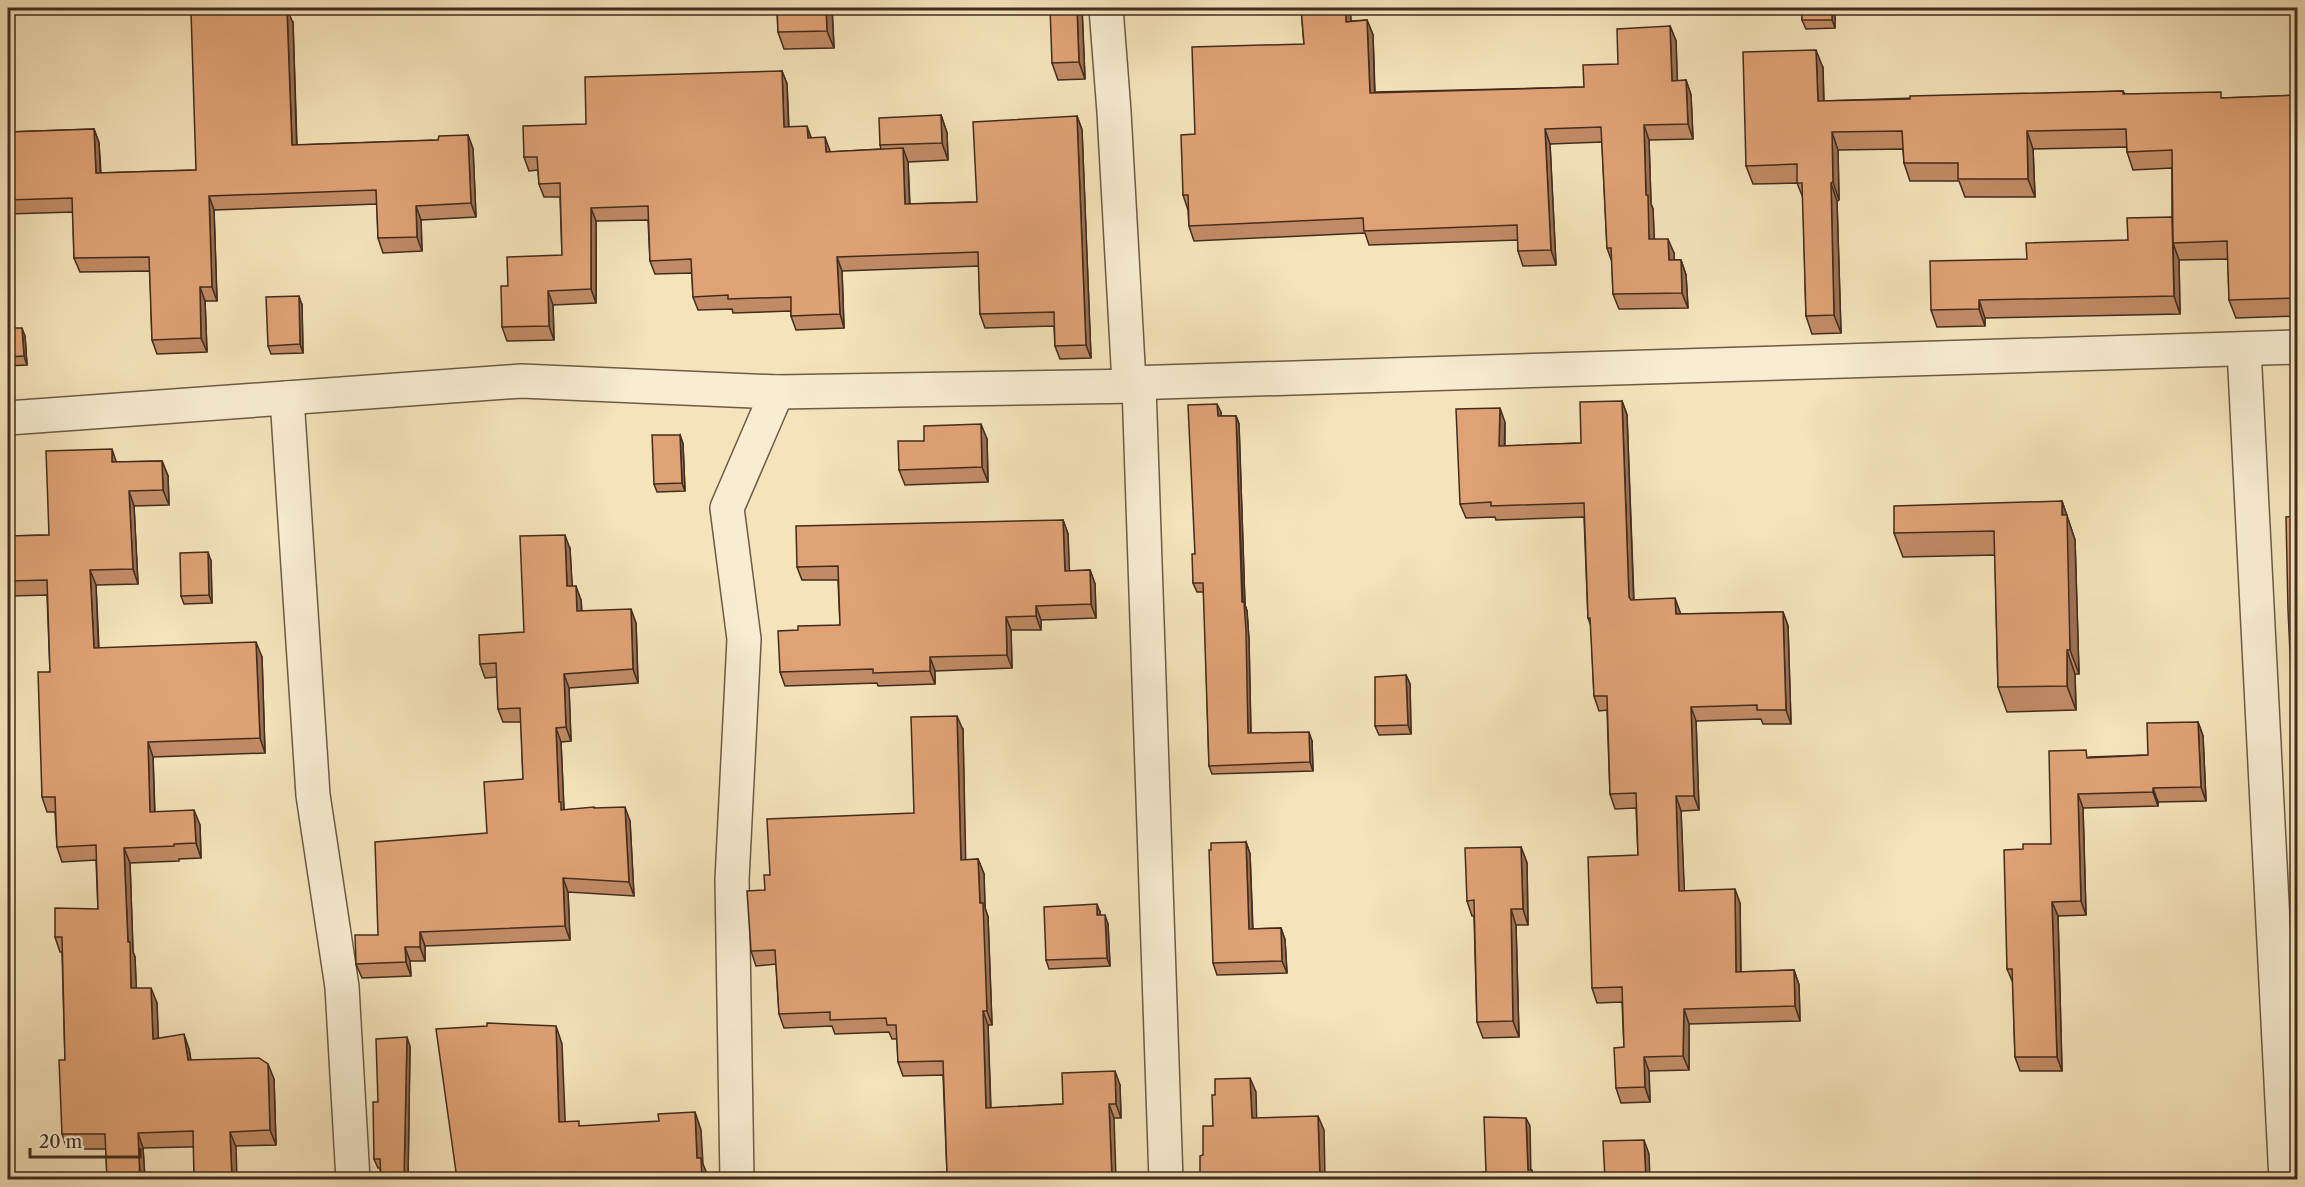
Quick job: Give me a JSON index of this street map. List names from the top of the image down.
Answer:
{
  "scale_bar": "20 m"
}
